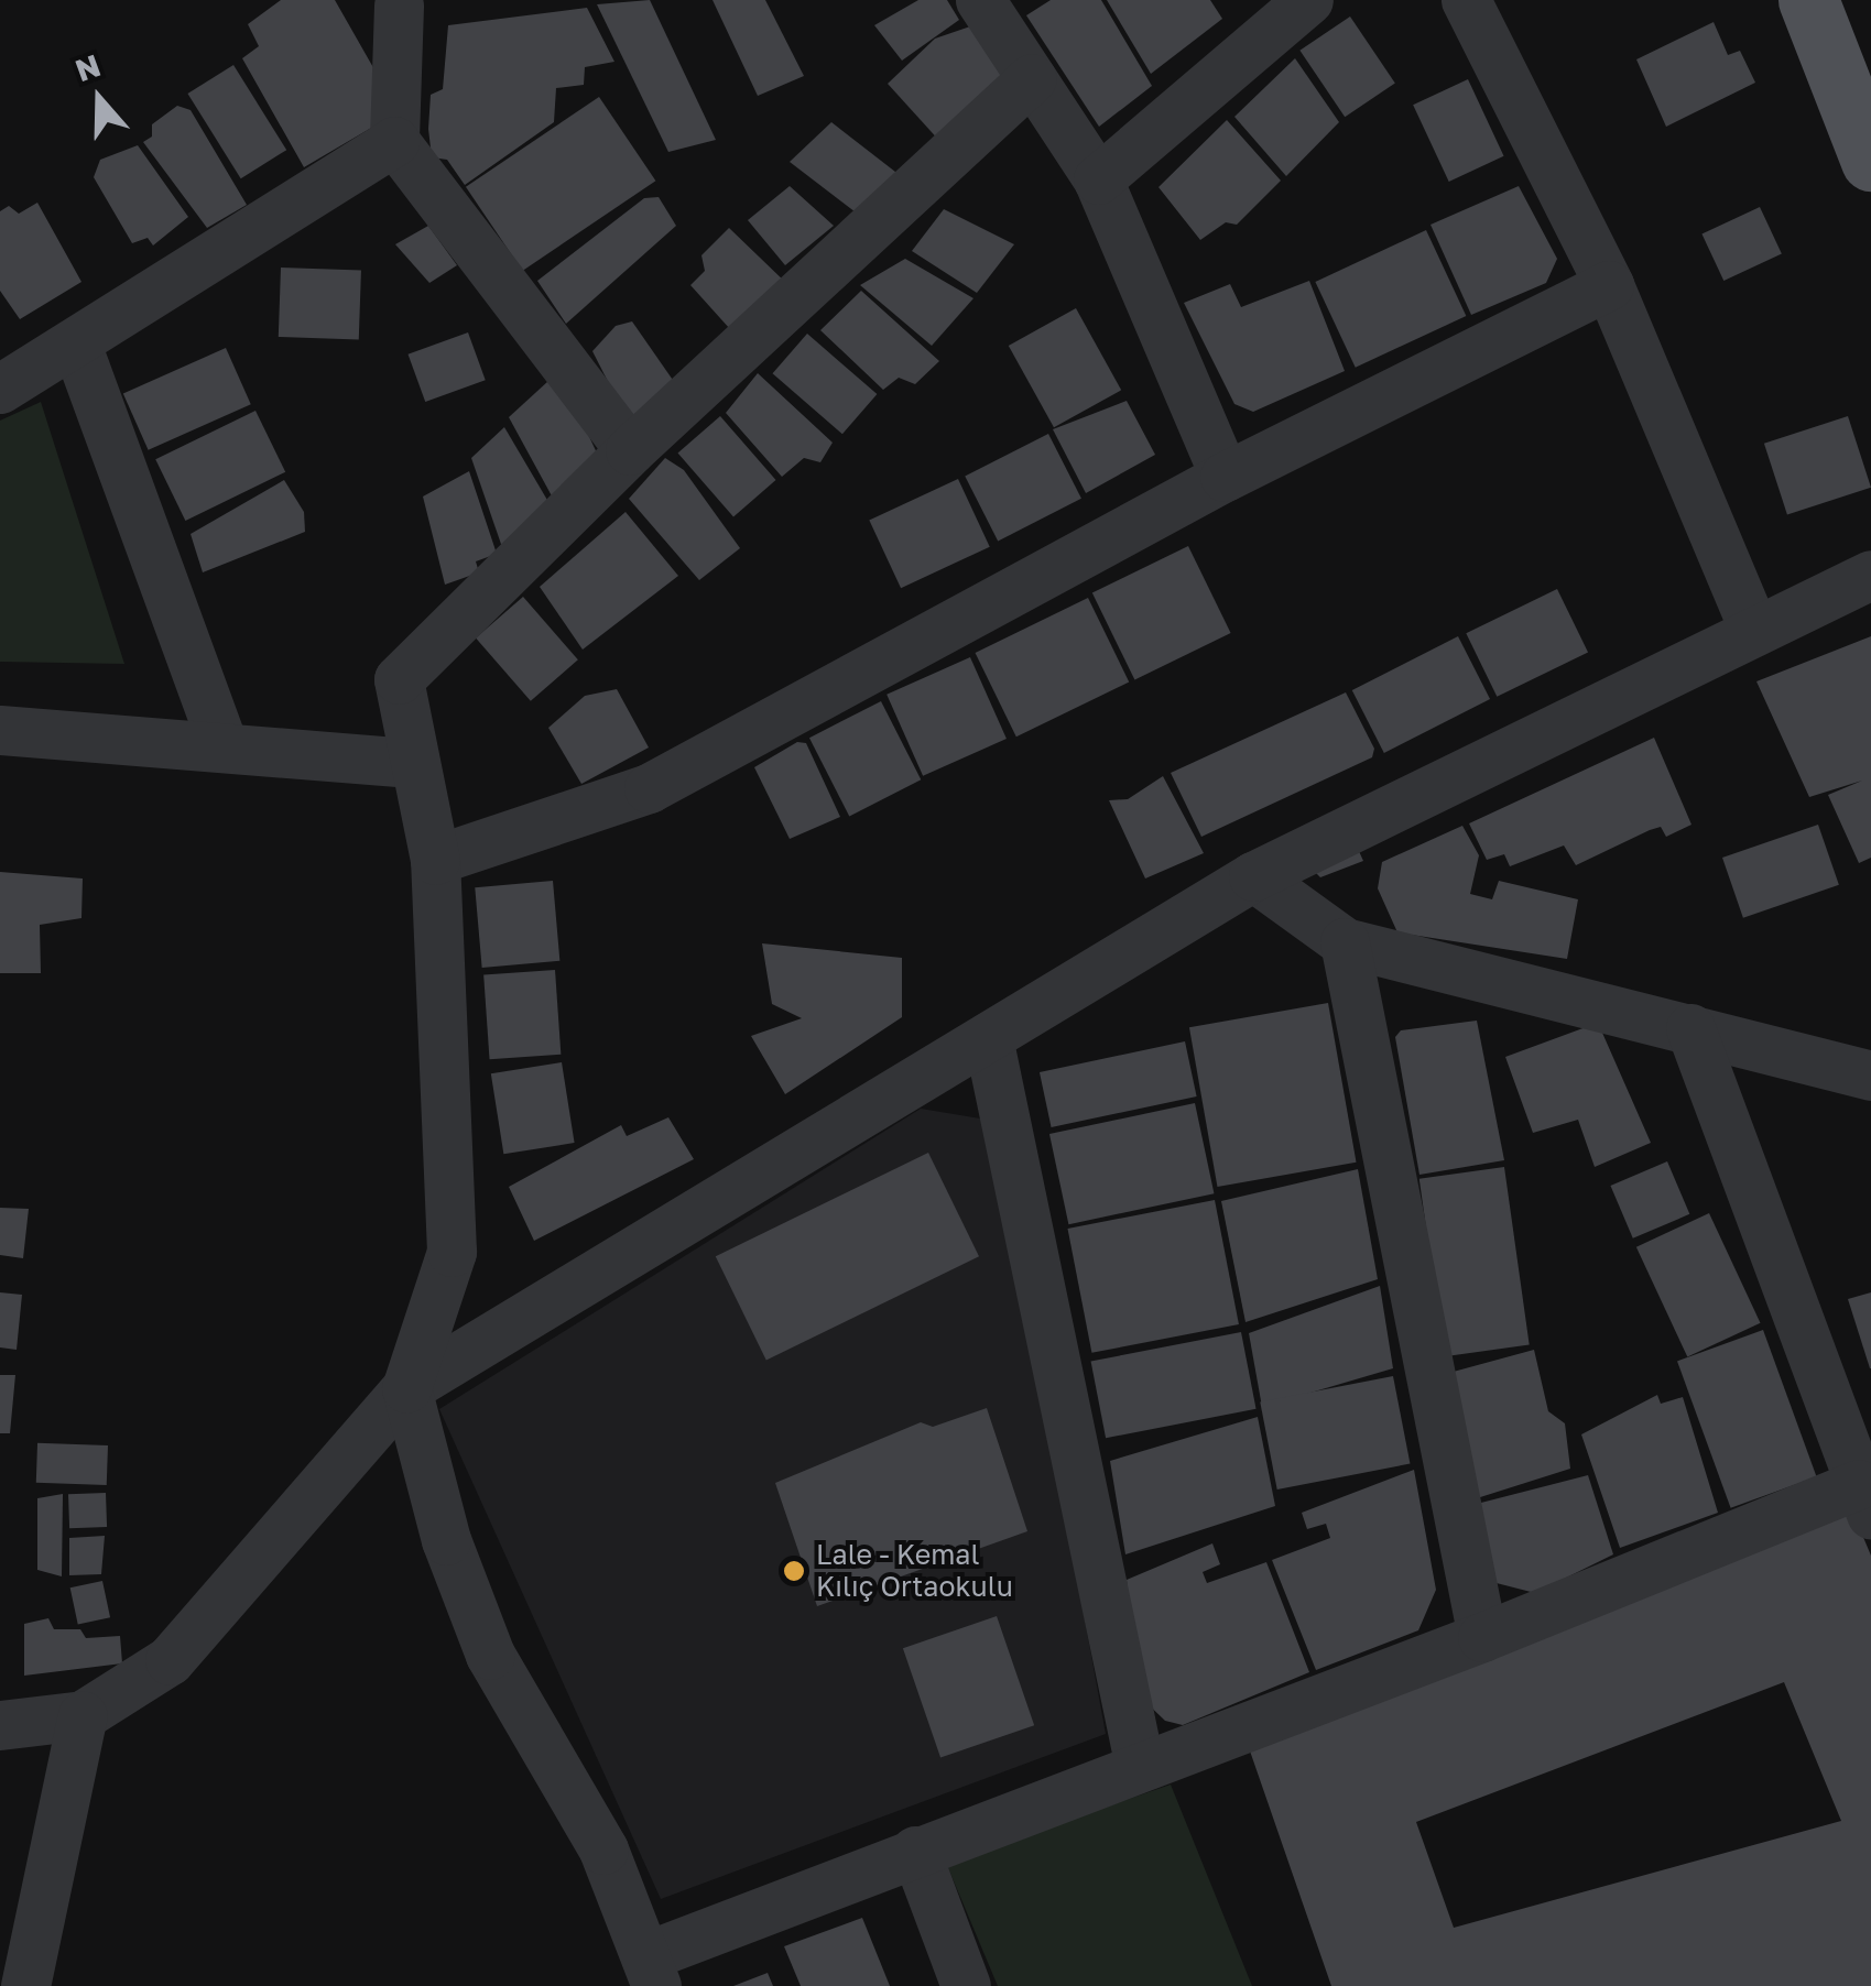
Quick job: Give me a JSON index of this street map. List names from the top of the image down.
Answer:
{
  "places": ["Lale - Kemal Kılıç Ortaokulu"],
  "north": "top"
}
